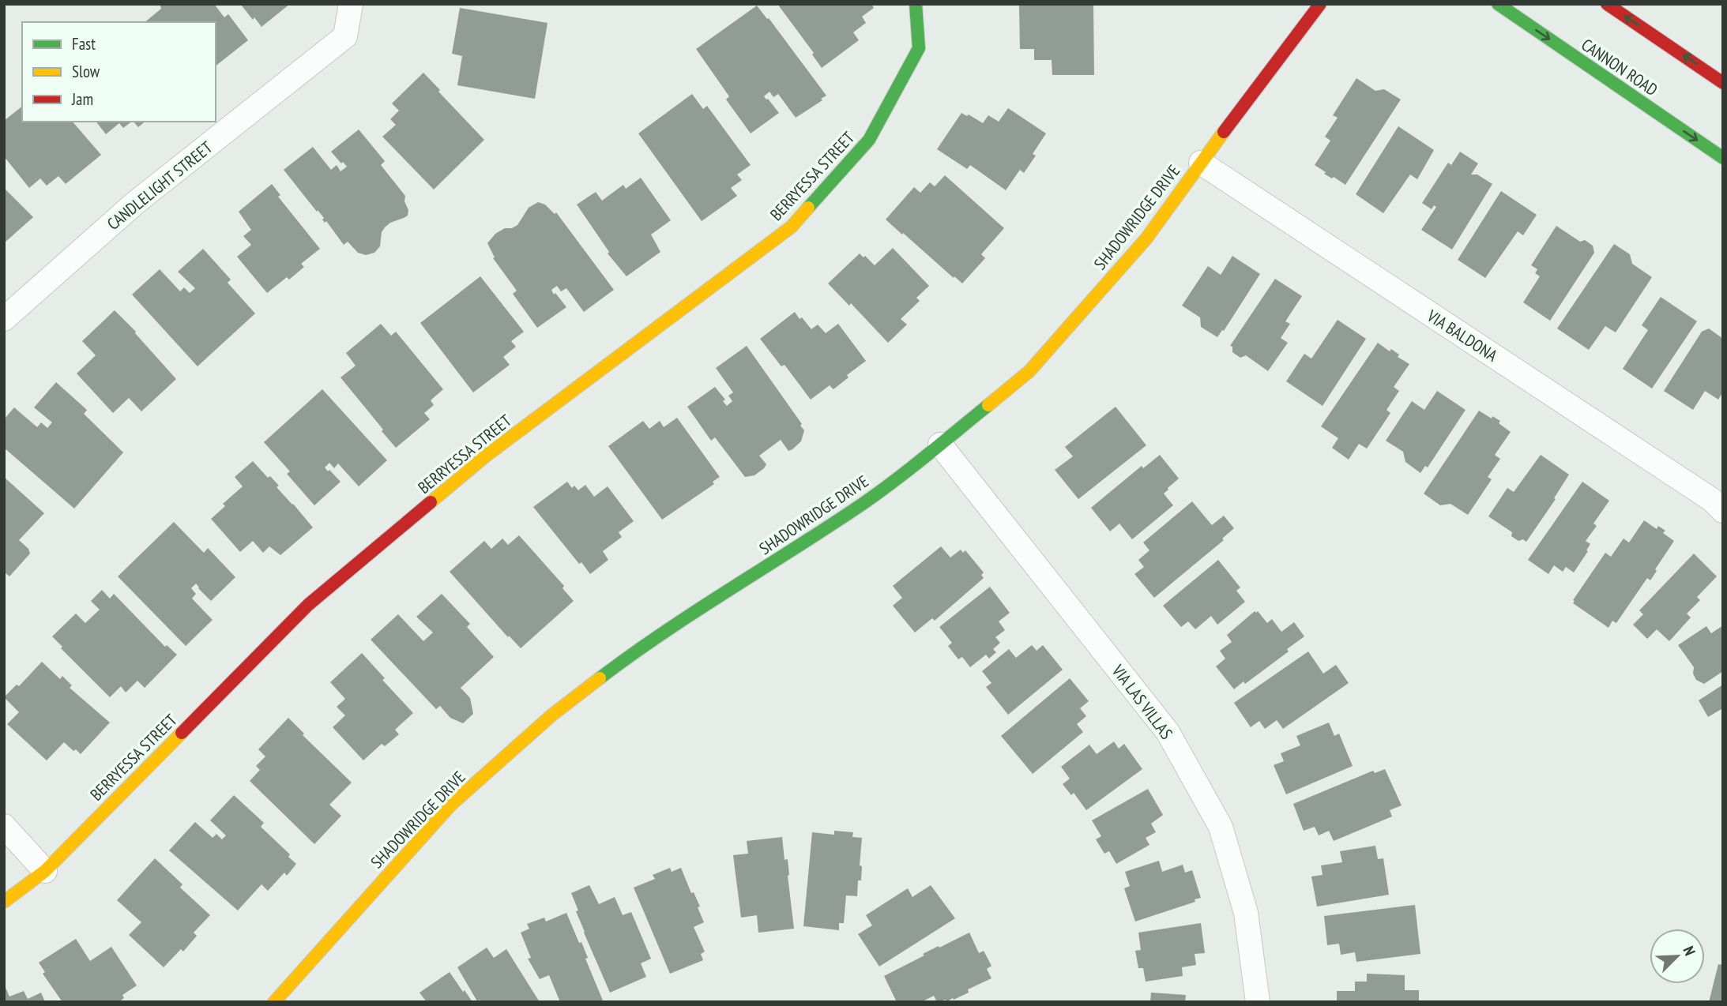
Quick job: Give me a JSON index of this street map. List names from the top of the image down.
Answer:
{
  "streets": {
    "street": [
      "CANNON ROAD",
      "BERRYESSA STREET",
      "CANDLELIGHT STREET",
      "SHADOWRIDGE DRIVE",
      "VIA BALDONA",
      "VIA LAS VILLAS"
    ]
  },
  "crossings": [
    ["SHADOWRIDGE DRIVE", "VIA BALDONA"],
    ["SHADOWRIDGE DRIVE", "VIA LAS VILLAS"]
  ],
  "legend": ["Fast", "Slow", "Jam"],
  "north": "top right"
}
